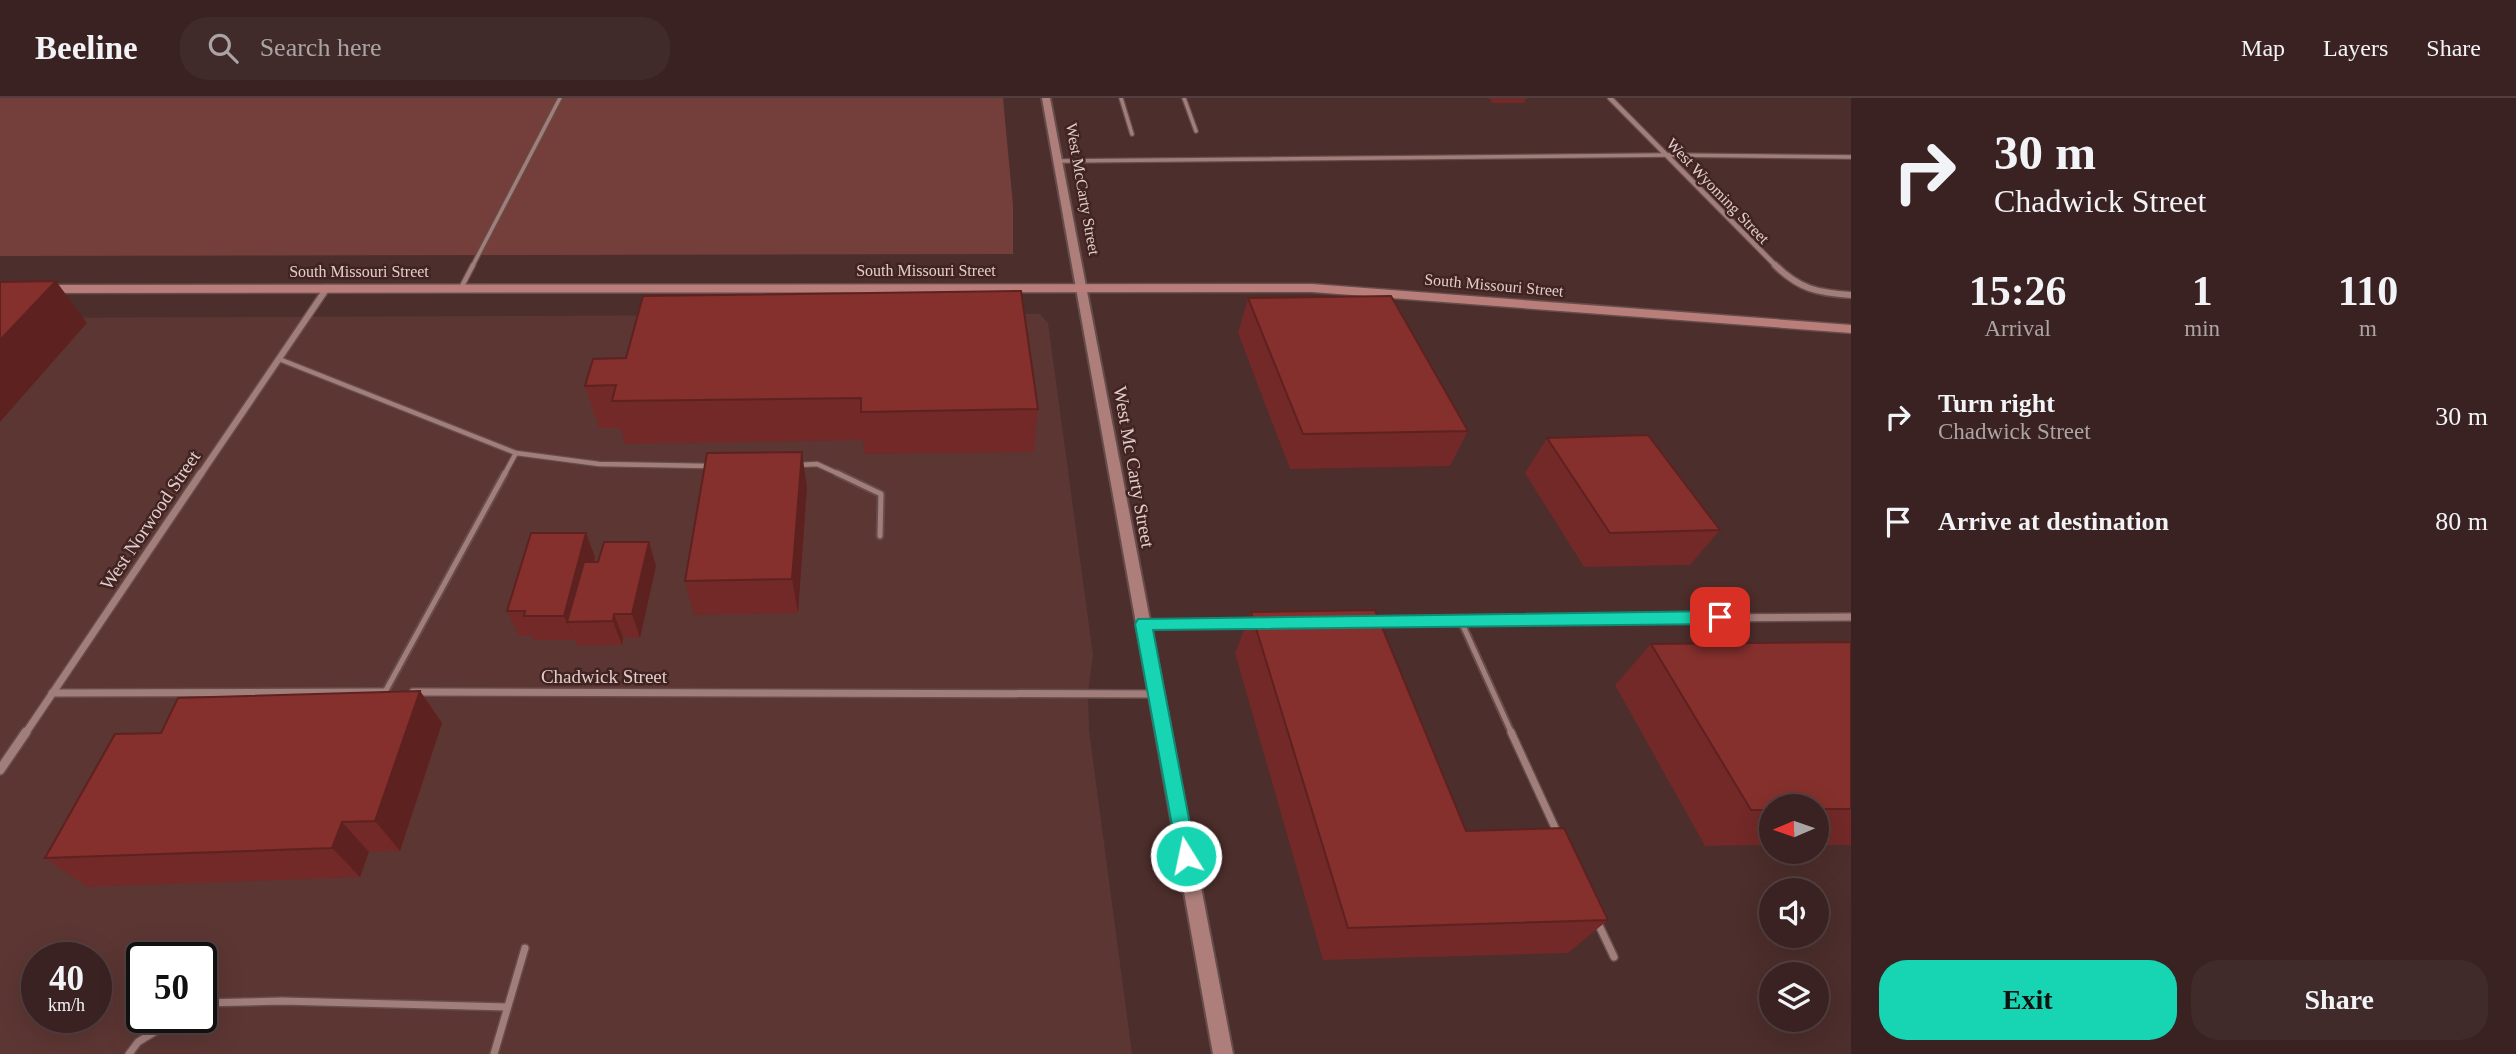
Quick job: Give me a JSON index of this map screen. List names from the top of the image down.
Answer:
{
  "streets": {
    "main road": ["West McCarty Street", "South Missouri Street", "West Mc Carty Street"],
    "street": ["West Wyoming Street", "West Norwood Street", "Chadwick Street"]
  },
  "crossings": [
    ["West McCarty Street", "South Missouri Street"],
    ["West McCarty Street", "West Mc Carty Street"],
    ["South Missouri Street", "West Mc Carty Street"],
    ["South Missouri Street", "West Norwood Street"],
    ["West Mc Carty Street", "Chadwick Street"],
    ["West Norwood Street", "Chadwick Street"]
  ],
  "north": "left",
  "page": {
    "header": "Beeline",
    "search": "Search here",
    "nav": ["Map", "Layers", "Share"],
    "turn": ["30 m", "Chadwick Street"],
    "eta": [
      "15:26",
      "Arrival",
      "1",
      "min",
      "110",
      "m"
    ],
    "list": [
      {
        "name": "Turn right",
        "note": "Chadwick Street",
        "value": "30 m"
      },
      {
        "name": "Arrive at destination",
        "value": "80 m"
      }
    ],
    "speed": "40 km/h",
    "limit": "50",
    "buttons": ["Exit", "Share"]
  }
}
